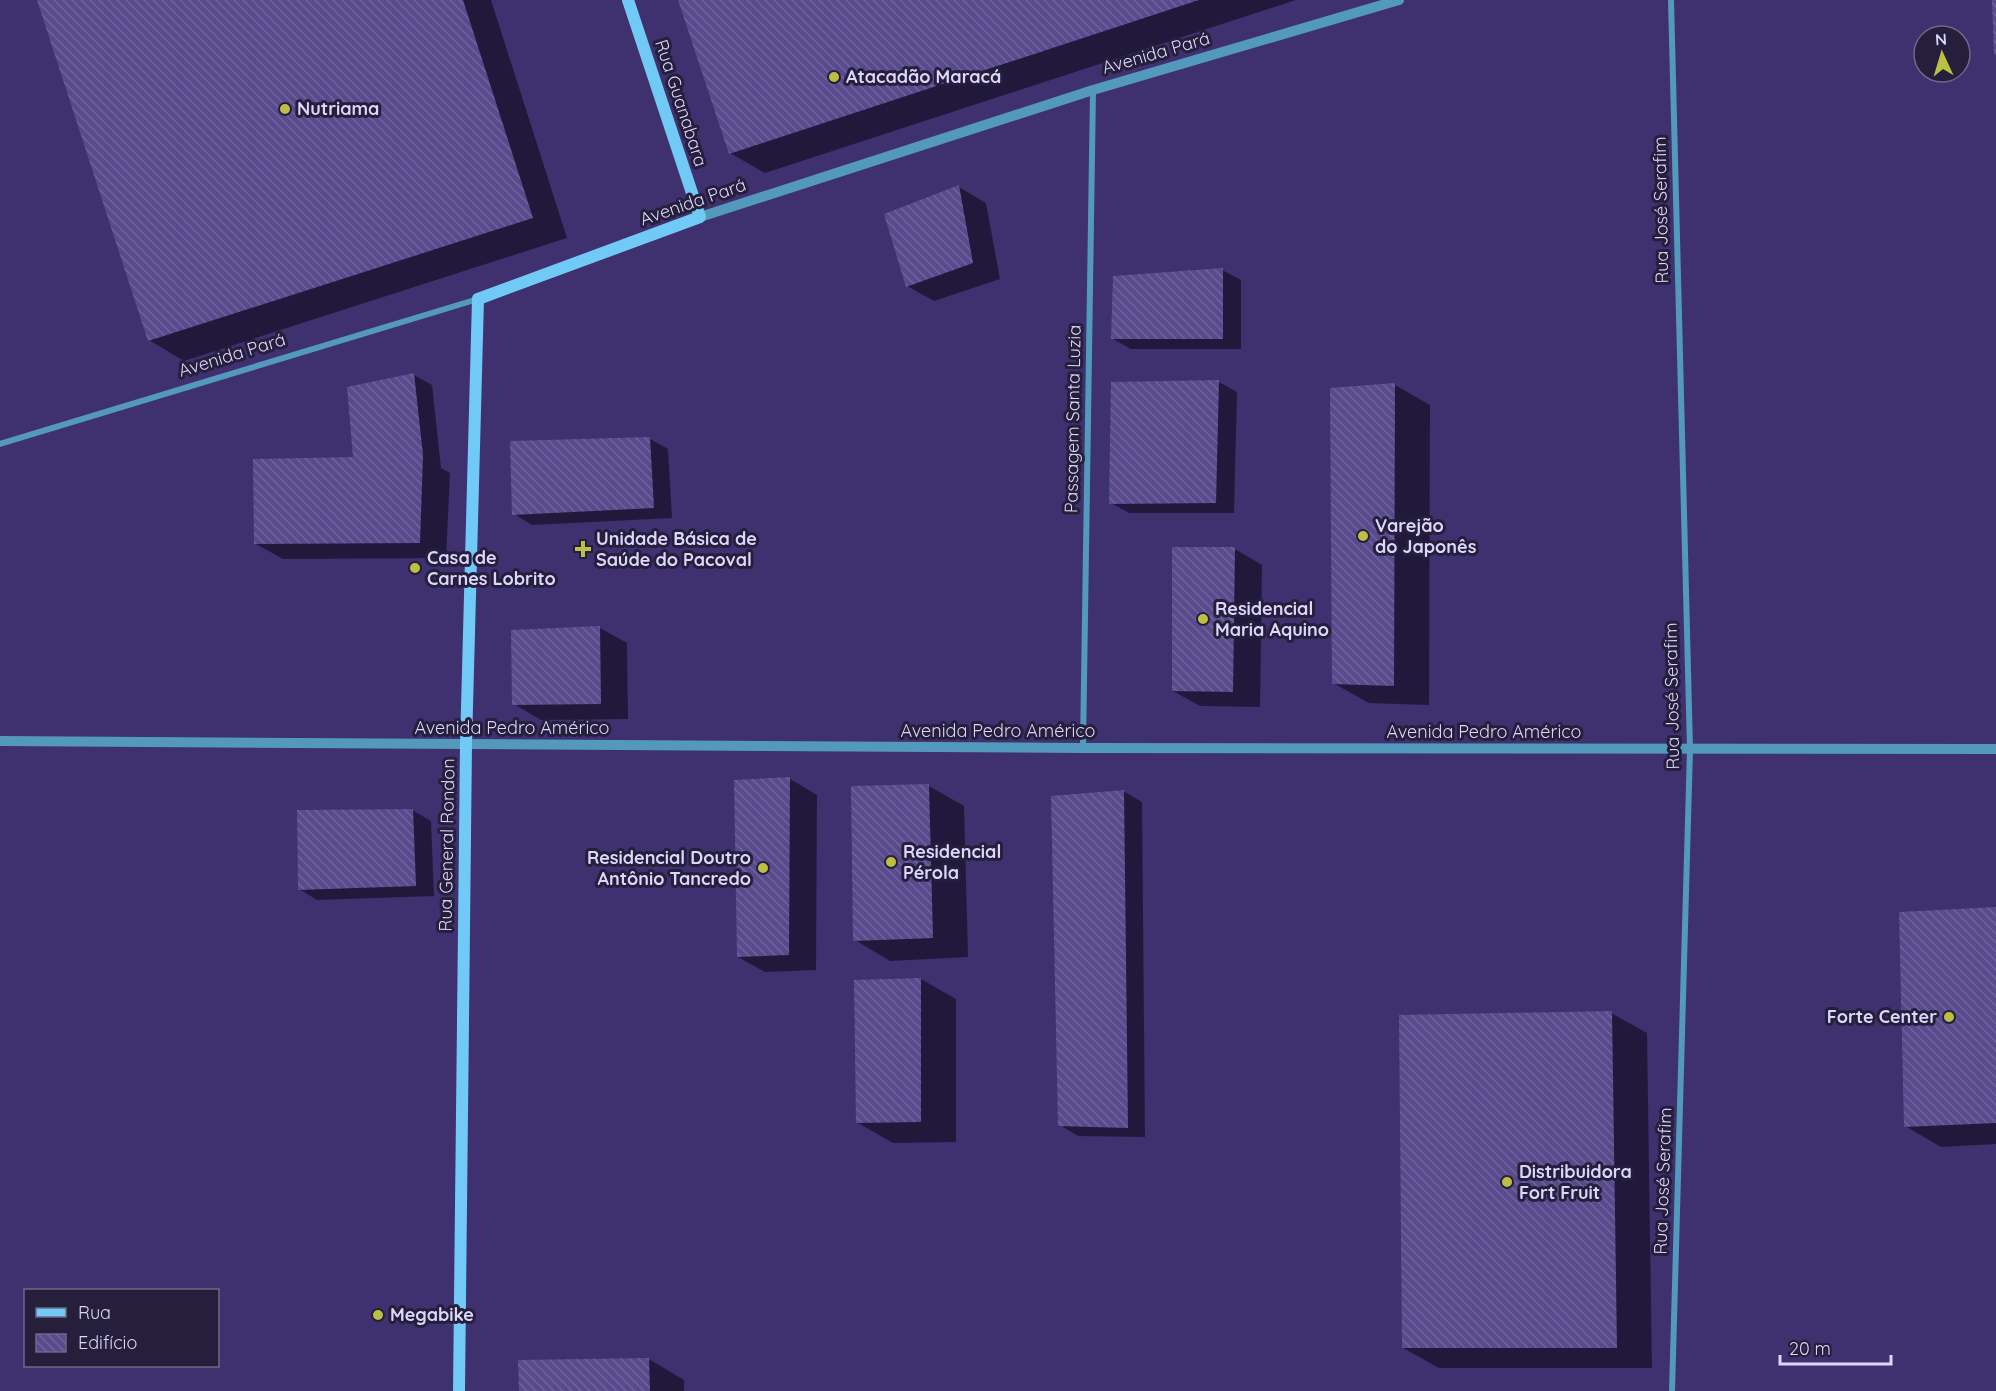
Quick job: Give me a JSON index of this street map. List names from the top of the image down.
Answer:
{
  "streets": {
    "main road": ["Avenida Pará", "Rua Guanabara", "Rua General Rondon"],
    "street": ["Rua José Serafim", "Passagem Santa Luzia", "Avenida Pedro Américo"]
  },
  "crossings": [
    ["Avenida Pará", "Rua Guanabara"],
    ["Avenida Pará", "Passagem Santa Luzia"],
    ["Avenida Pará", "Rua General Rondon"],
    ["Rua José Serafim", "Avenida Pedro Américo"],
    ["Passagem Santa Luzia", "Avenida Pedro Américo"],
    ["Avenida Pedro Américo", "Rua General Rondon"]
  ],
  "places": {
    "other": [
      "Atacadão Maracá",
      "Nutriama",
      "Varejão do Japonês",
      "Casa de Carnes Lobrito",
      "Residencial Maria Aquino",
      "Residencial Pérola",
      "Residencial Doutro Antônio Tancredo",
      "Forte Center",
      "Distribuidora Fort Fruit",
      "Megabike"
    ],
    "health": ["Unidade Básica de Saúde do Pacoval"]
  },
  "legend": ["Rua", "Edifício"],
  "scale_bar": "20 m",
  "north": "top"
}
